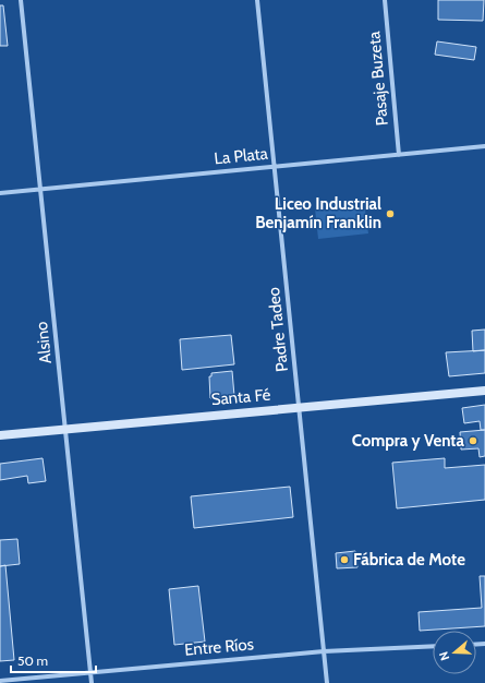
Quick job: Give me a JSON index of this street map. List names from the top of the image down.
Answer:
{
  "streets": {
    "street": [
      "Pasaje Buzeta",
      "La Plata",
      "Padre Tadeo",
      "Alsino",
      "Santa Fé",
      "Entre Ríos"
    ]
  },
  "crossings": [
    ["Pasaje Buzeta", "La Plata"],
    ["La Plata", "Padre Tadeo"],
    ["La Plata", "Alsino"],
    ["Padre Tadeo", "Santa Fé"],
    ["Padre Tadeo", "Entre Ríos"],
    ["Alsino", "Santa Fé"],
    ["Alsino", "Entre Ríos"]
  ],
  "places": ["Liceo Industrial Benjamín Franklin", "Compra y Venta", "Fábrica de Mote"],
  "scale_bar": "50 m",
  "north": "left"
}
